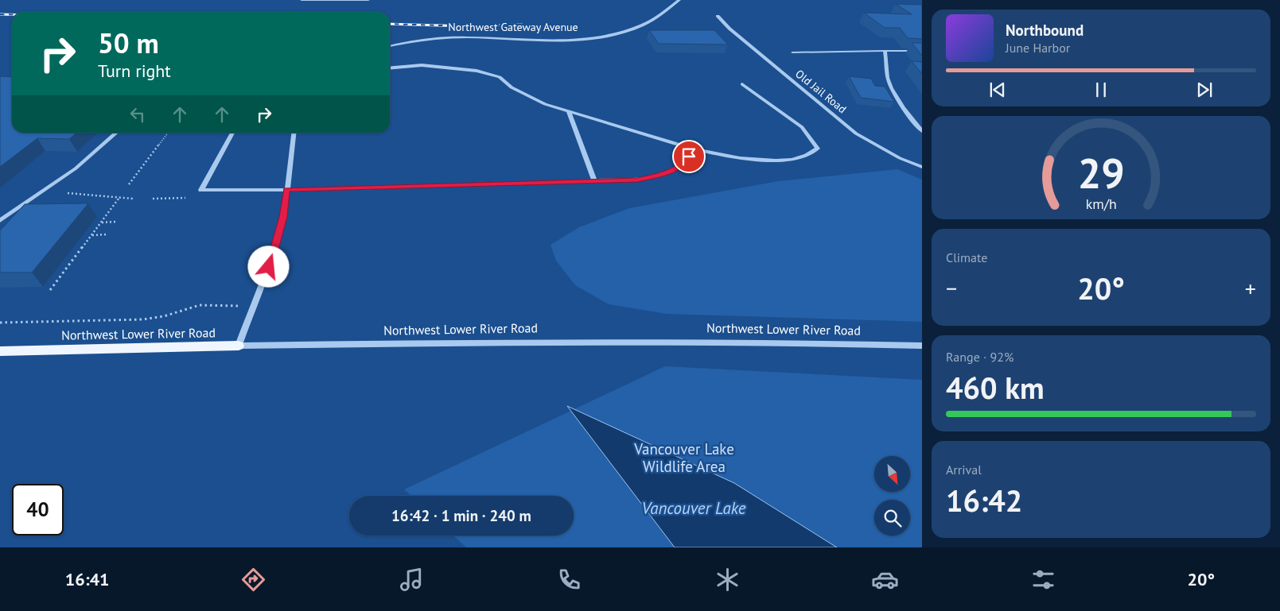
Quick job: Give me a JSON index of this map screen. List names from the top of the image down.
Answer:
{
  "streets": {
    "main road": ["Northwest Lower River Road"],
    "street": ["Northwest Gateway Avenue", "Old Jail Road"]
  },
  "water": ["Vancouver Lake"],
  "parks": ["Vancouver Lake Wildlife Area"],
  "north": "bottom right",
  "page": {
    "turn": ["50 m", "Turn right"],
    "song": ["Northbound", "June Harbor"],
    "tile": [
      "Climate",
      ["Range · 92%", "460 km"],
      ["Arrival", "16:42"]
    ],
    "heat": ["−", "20°", "+"],
    "limit": "40",
    "trip": "16:42 · 1 min · 240 m",
    "tabs": ["16:41", "20°"],
    "gauge": ["29", "km/h"]
  }
}
